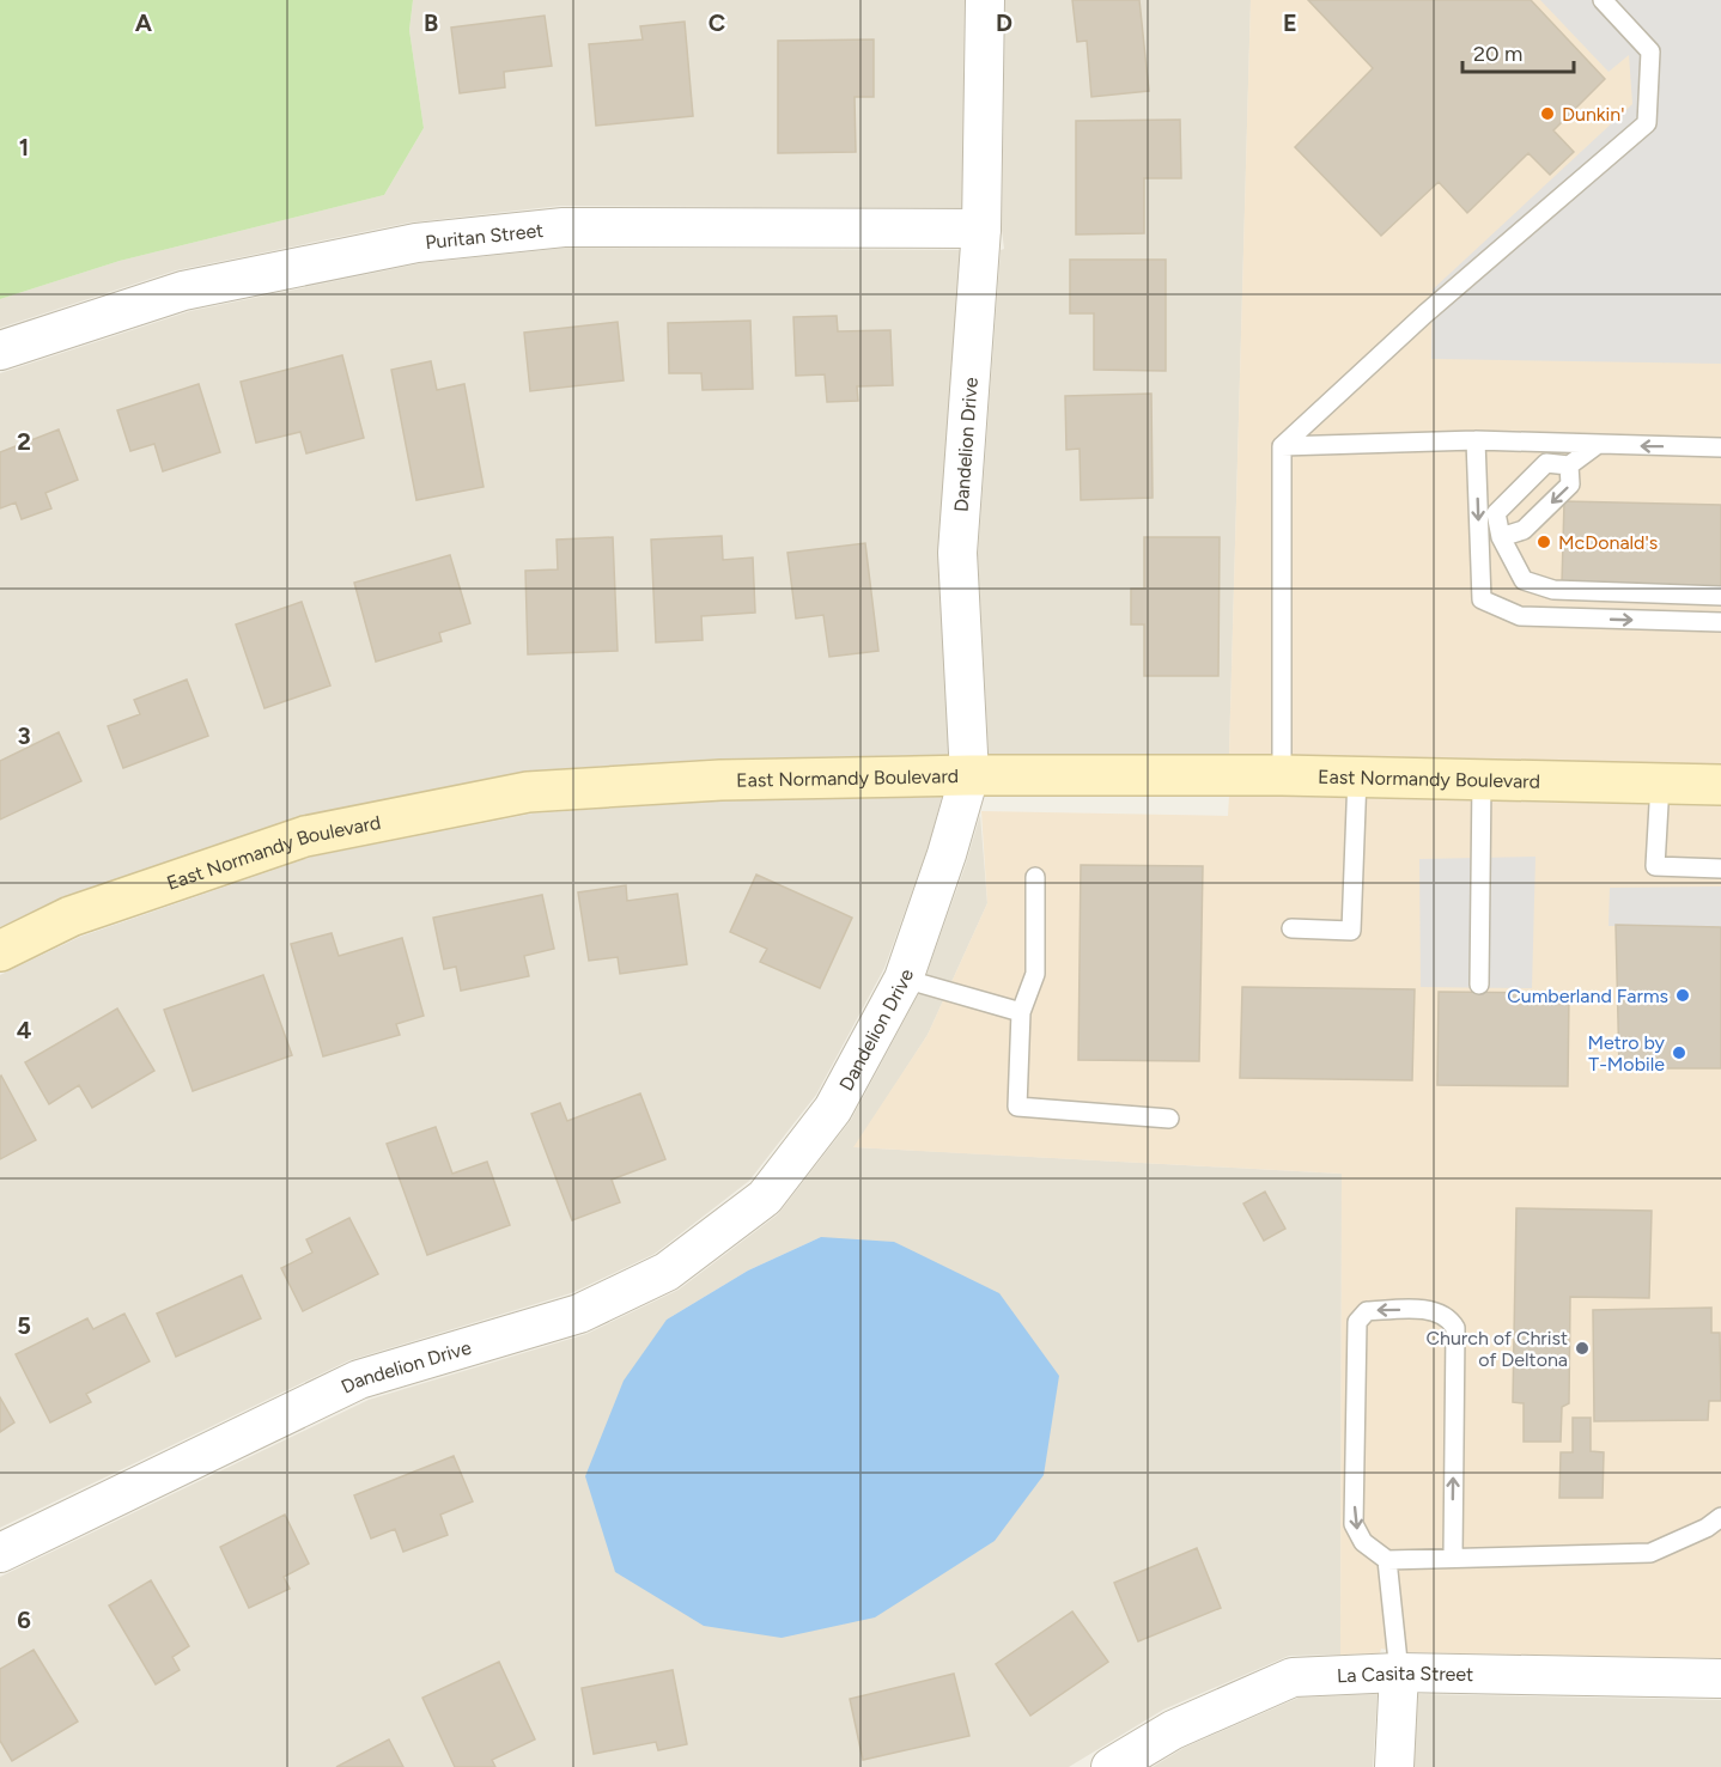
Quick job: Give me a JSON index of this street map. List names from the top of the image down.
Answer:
{
  "streets": {
    "street": [
      "Puritan Street",
      "Dandelion Drive",
      "East Normandy Boulevard",
      "La Casita Street"
    ]
  },
  "crossings": [
    ["Puritan Street", "Dandelion Drive"],
    ["Dandelion Drive", "East Normandy Boulevard"]
  ],
  "places": [
    "Dunkin'",
    "McDonald's",
    "Cumberland Farms",
    "Metro by T-Mobile",
    "Church of Christ of Deltona"
  ],
  "scale_bar": "20 m",
  "grid": {
    "columns": [
      "A",
      "B",
      "C",
      "D",
      "E"
    ],
    "rows": [
      "1",
      "2",
      "3",
      "4",
      "5",
      "6"
    ]
  }
}
